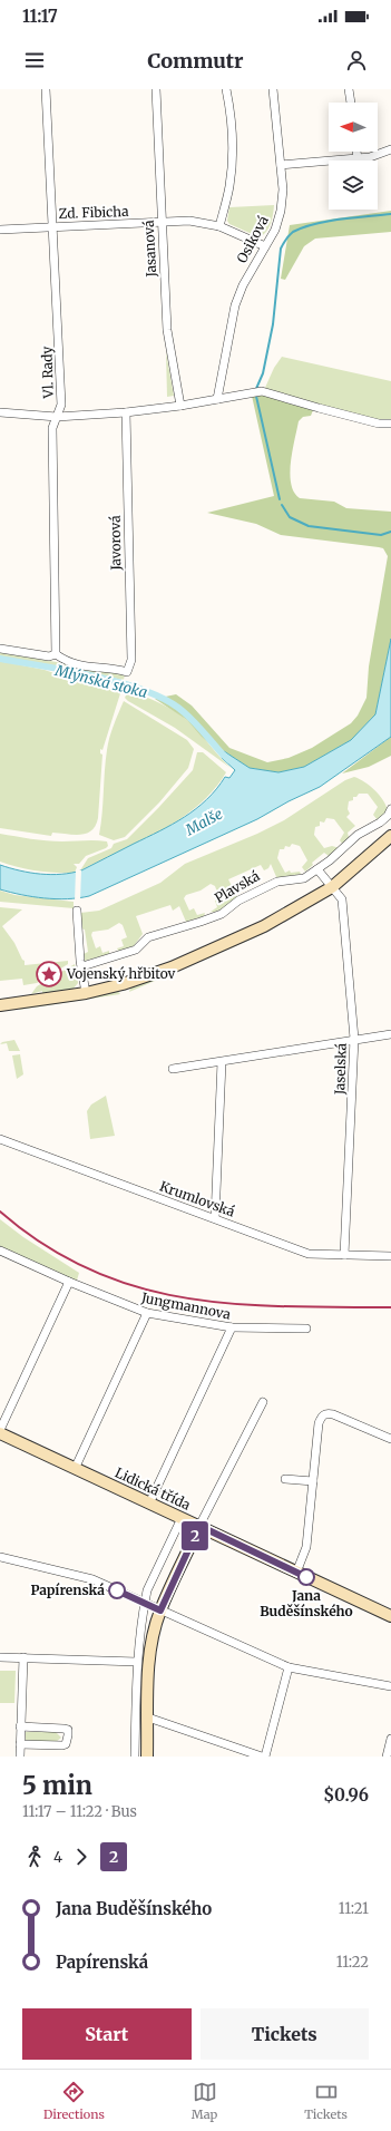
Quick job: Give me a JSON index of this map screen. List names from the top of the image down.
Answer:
{
  "streets": {
    "street": [
      "Zd. Fibicha",
      "Osiková",
      "Jasanová",
      "Vl. Rady",
      "Javorová",
      "Plavská",
      "Jaselská",
      "Krumlovská",
      "Jungmannova",
      "Lidická třída"
    ]
  },
  "crossings": [
    ["Zd. Fibicha", "Osiková"],
    ["Zd. Fibicha", "Jasanová"],
    ["Zd. Fibicha", "Vl. Rady"],
    ["Vl. Rady", "Javorová"],
    ["Plavská", "Jaselská"],
    ["Jaselská", "Krumlovská"]
  ],
  "water": ["Mlýnská stoka", "Malše"],
  "places": {
    "place": ["Vojenský hřbitov"],
    "other": ["Jana Buděšínského", "Papírenská"]
  },
  "lines": ["bus line 2"],
  "north": "left",
  "page": {
    "status": "11:17",
    "header": "Commutr",
    "on_map": "2",
    "heading": ["5 min", "11:17 – 11:22 · Bus", "$0.96"],
    "legs": ["4", "2"],
    "list": [
      {
        "name": "Jana Buděšínského",
        "value": "11:21"
      },
      {
        "name": "Papírenská",
        "value": "11:22"
      }
    ],
    "buttons": ["Start", "Tickets"],
    "tabs": ["Directions", "Map", "Tickets"]
  }
}
